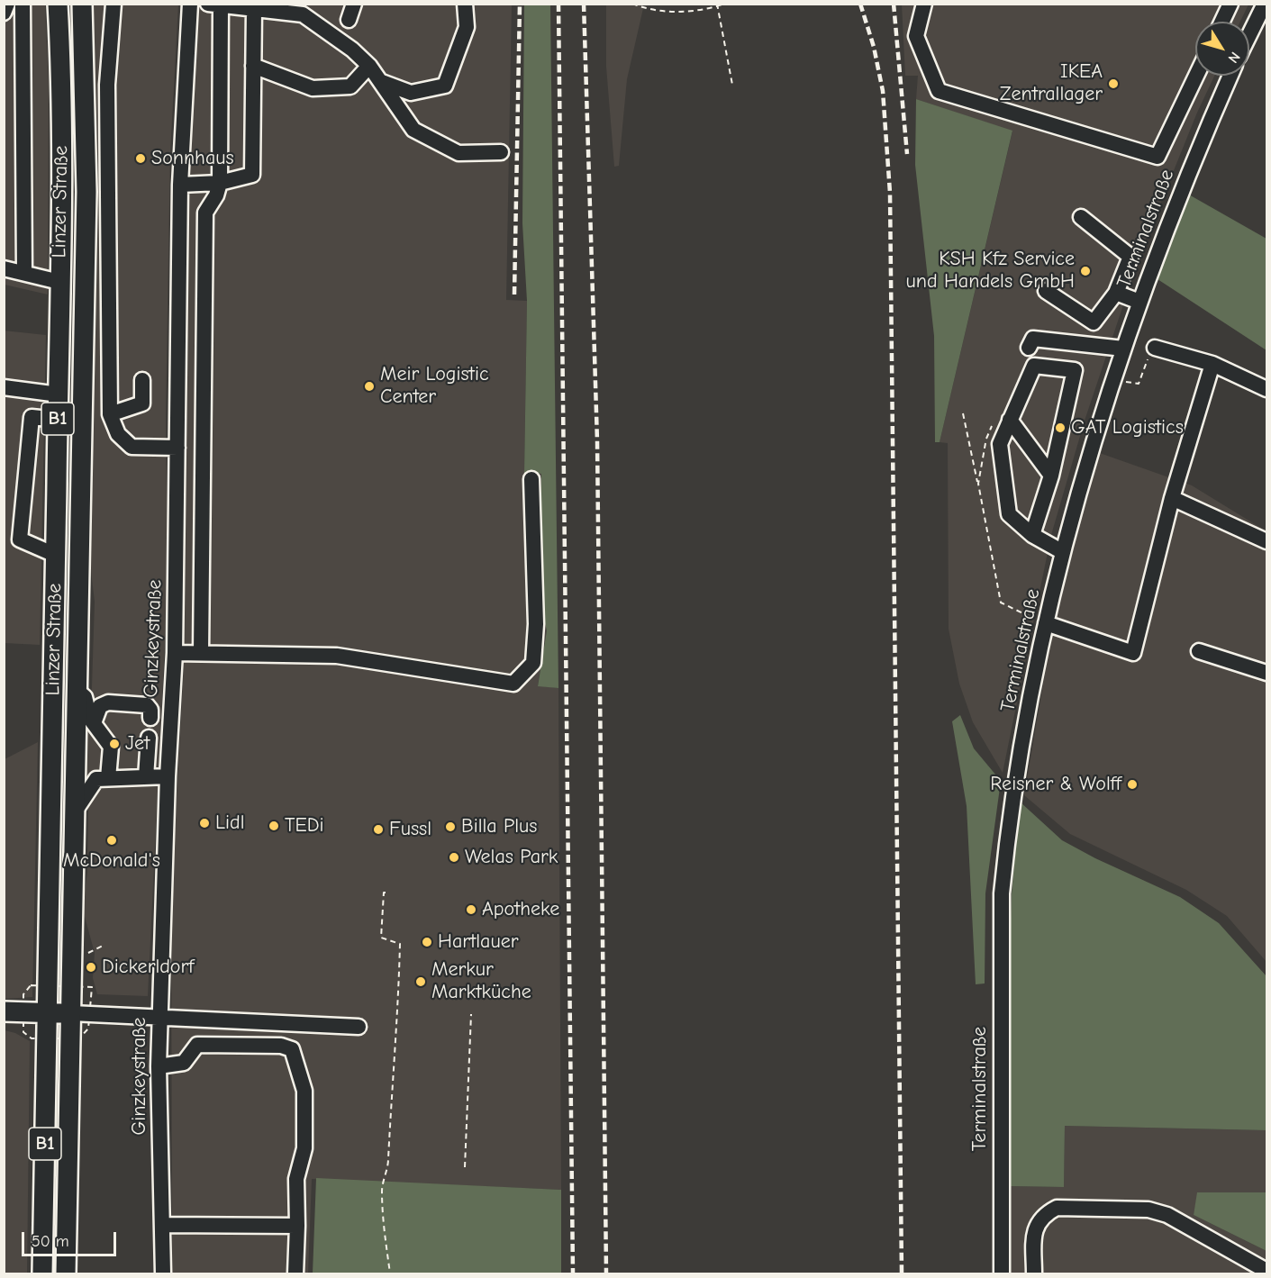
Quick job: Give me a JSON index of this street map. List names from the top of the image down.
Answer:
{
  "streets": {
    "main road": ["Linzer Straße", "B1"],
    "street": ["Terminalstraße", "Ginzkeystraße"]
  },
  "places": [
    "IKEA Zentrallager",
    "Sonnhaus",
    "KSH Kfz Service und Handels GmbH",
    "Meir Logistic Center",
    "GAT Logistics",
    "Jet",
    "Reisner & Wolff",
    "Lidl",
    "TEDi",
    "Billa Plus",
    "Fussl",
    "McDonald's",
    "Welas Park",
    "Apotheke",
    "Hartlauer",
    "Dickerldorf",
    "Merkur Marktküche"
  ],
  "scale_bar": "50 m",
  "north": "bottom right"
}
